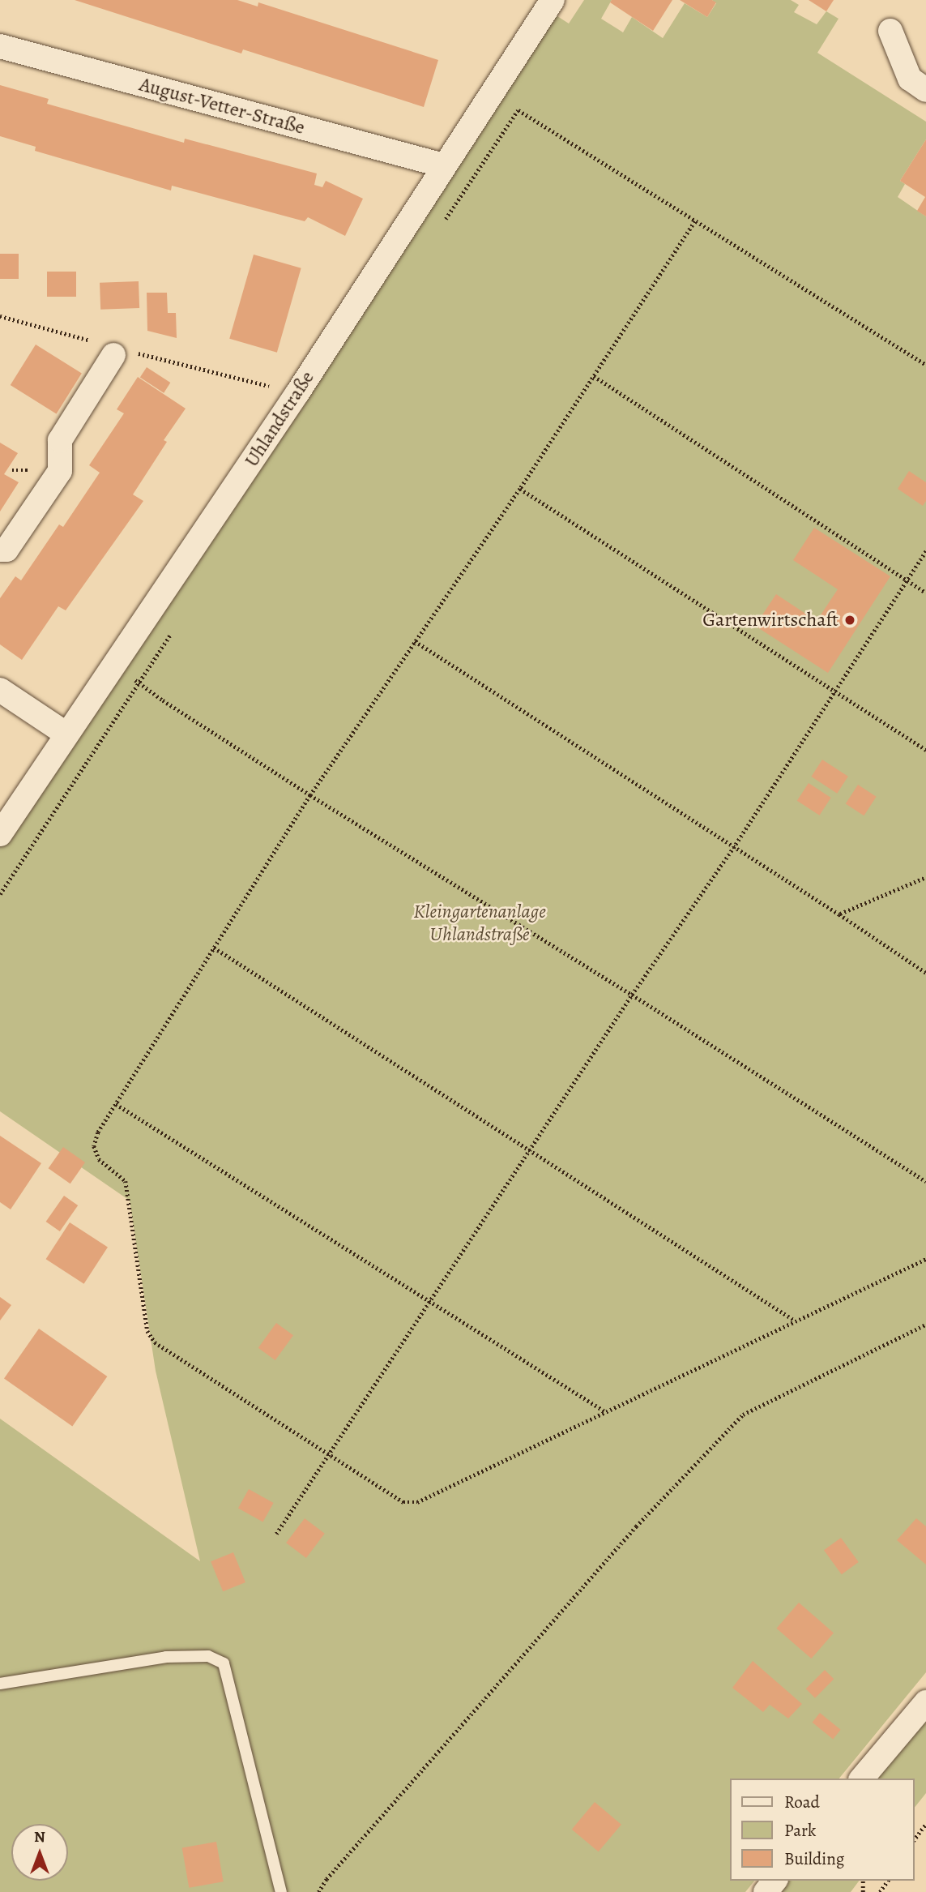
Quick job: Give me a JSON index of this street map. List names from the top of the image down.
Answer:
{
  "streets": {
    "street": ["August-Vetter-Straße", "Uhlandstraße"]
  },
  "crossings": [
    ["August-Vetter-Straße", "Uhlandstraße"]
  ],
  "parks": ["Kleingartenanlage Uhlandstraße"],
  "places": ["Gartenwirtschaft"],
  "legend": ["Road", "Park", "Building"],
  "north": "top"
}
